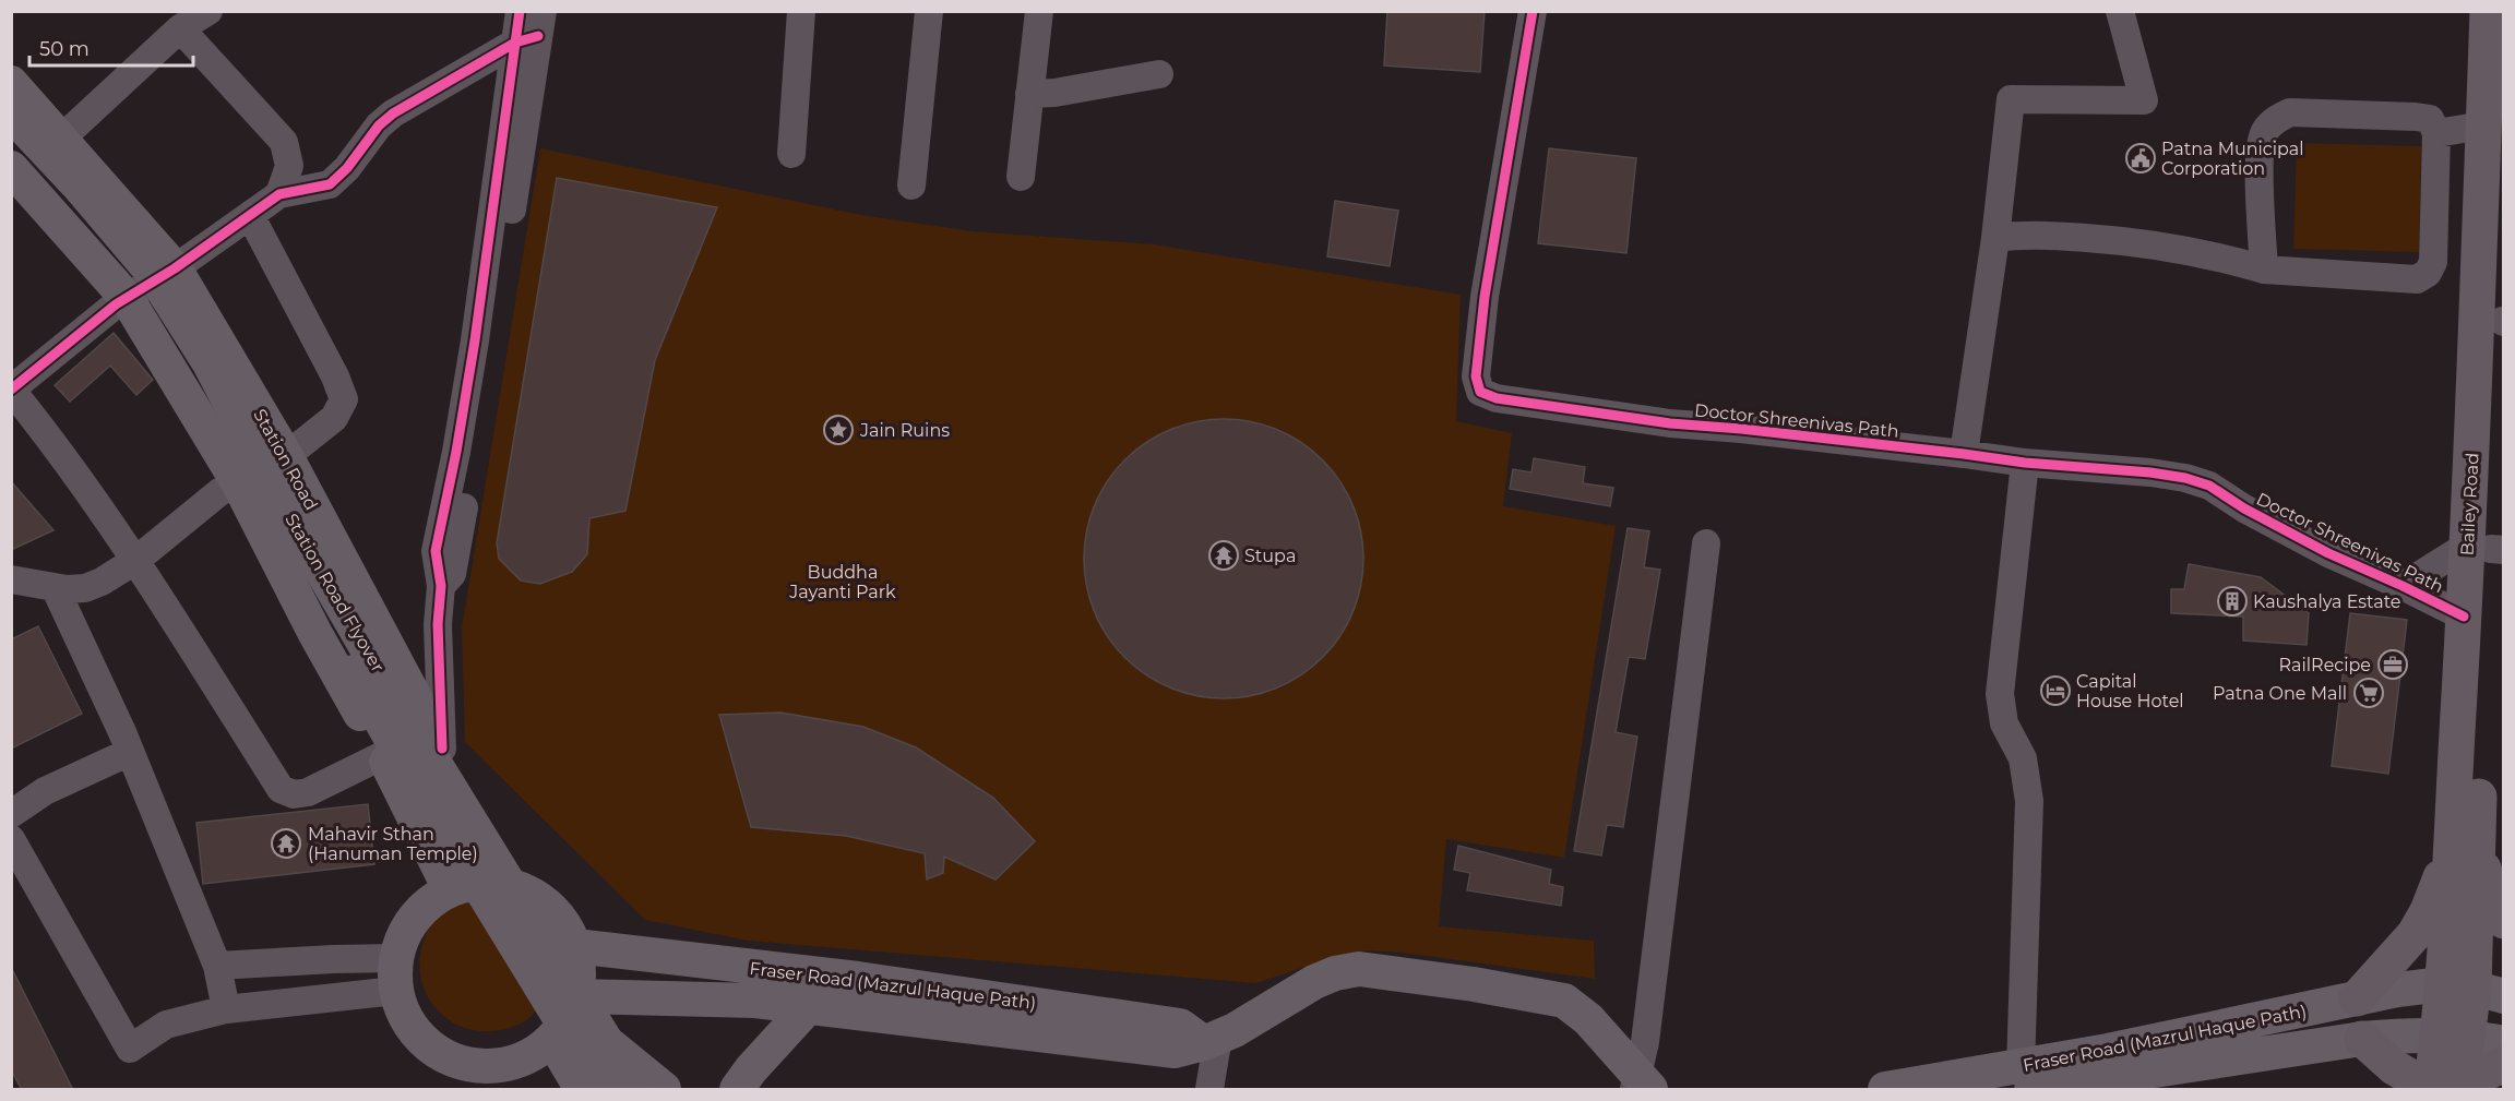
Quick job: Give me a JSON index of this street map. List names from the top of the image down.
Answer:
{
  "streets": {
    "highway": ["Bailey Road"],
    "main road": ["Station Road", "Station Road Flyover", "Fraser Road (Mazrul Haque Path)"],
    "street": ["Doctor Shreenivas Path"]
  },
  "crossings": [
    ["Doctor Shreenivas Path", "Bailey Road"],
    ["Station Road", "Fraser Road (Mazrul Haque Path)"],
    ["Bailey Road", "Fraser Road (Mazrul Haque Path)"]
  ],
  "parks": ["Buddha Jayanti Park"],
  "places": {
    "public building": ["Patna Municipal Corporation"],
    "place": ["Jain Ruins"],
    "temple": ["Stupa", "Mahavir Sthan (Hanuman Temple)"],
    "building": ["Kaushalya Estate"],
    "office": ["RailRecipe"],
    "hotel": ["Capital House Hotel"],
    "supermarket": ["Patna One Mall"]
  },
  "scale_bar": "50 m"
}
